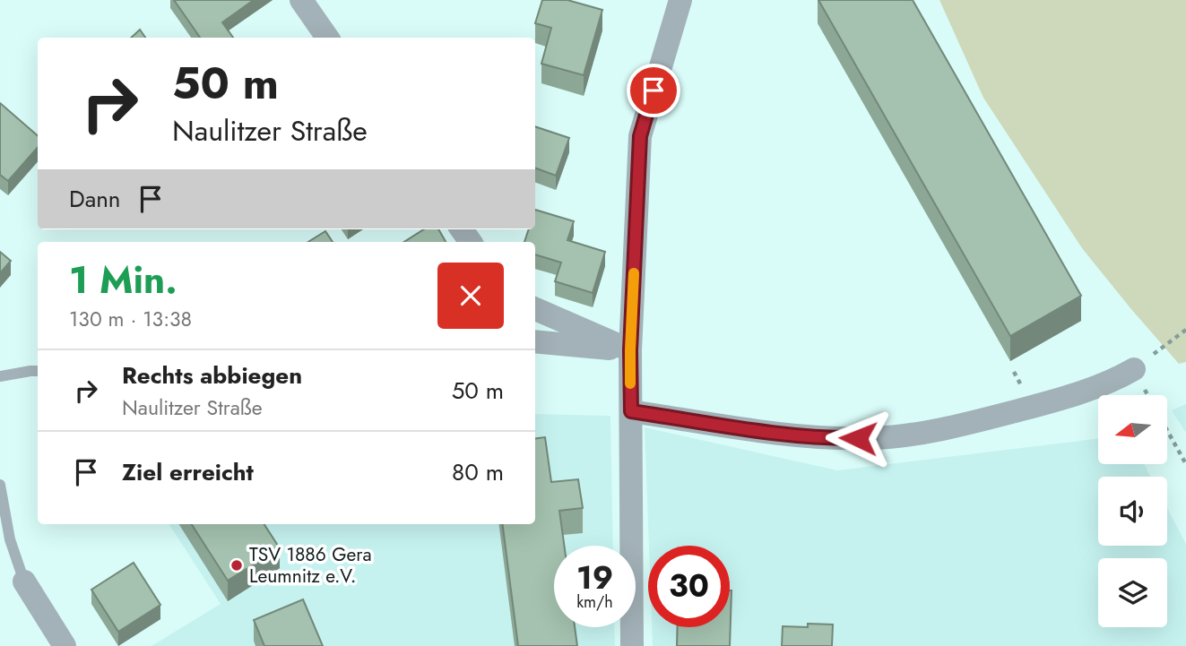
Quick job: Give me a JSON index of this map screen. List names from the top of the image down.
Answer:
{
  "places": ["TSV 1886 Gera Leumnitz e.V."],
  "north": "left",
  "page": {
    "turn": ["50 m", "Naulitzer Straße"],
    "then": "Dann",
    "heading": ["1 Min.", "130 m · 13:38"],
    "list": [
      {
        "name": "Rechts abbiegen",
        "note": "Naulitzer Straße",
        "value": "50 m"
      },
      {
        "name": "Ziel erreicht",
        "value": "80 m"
      }
    ],
    "speed": "19 km/h",
    "limit": "30"
  }
}
